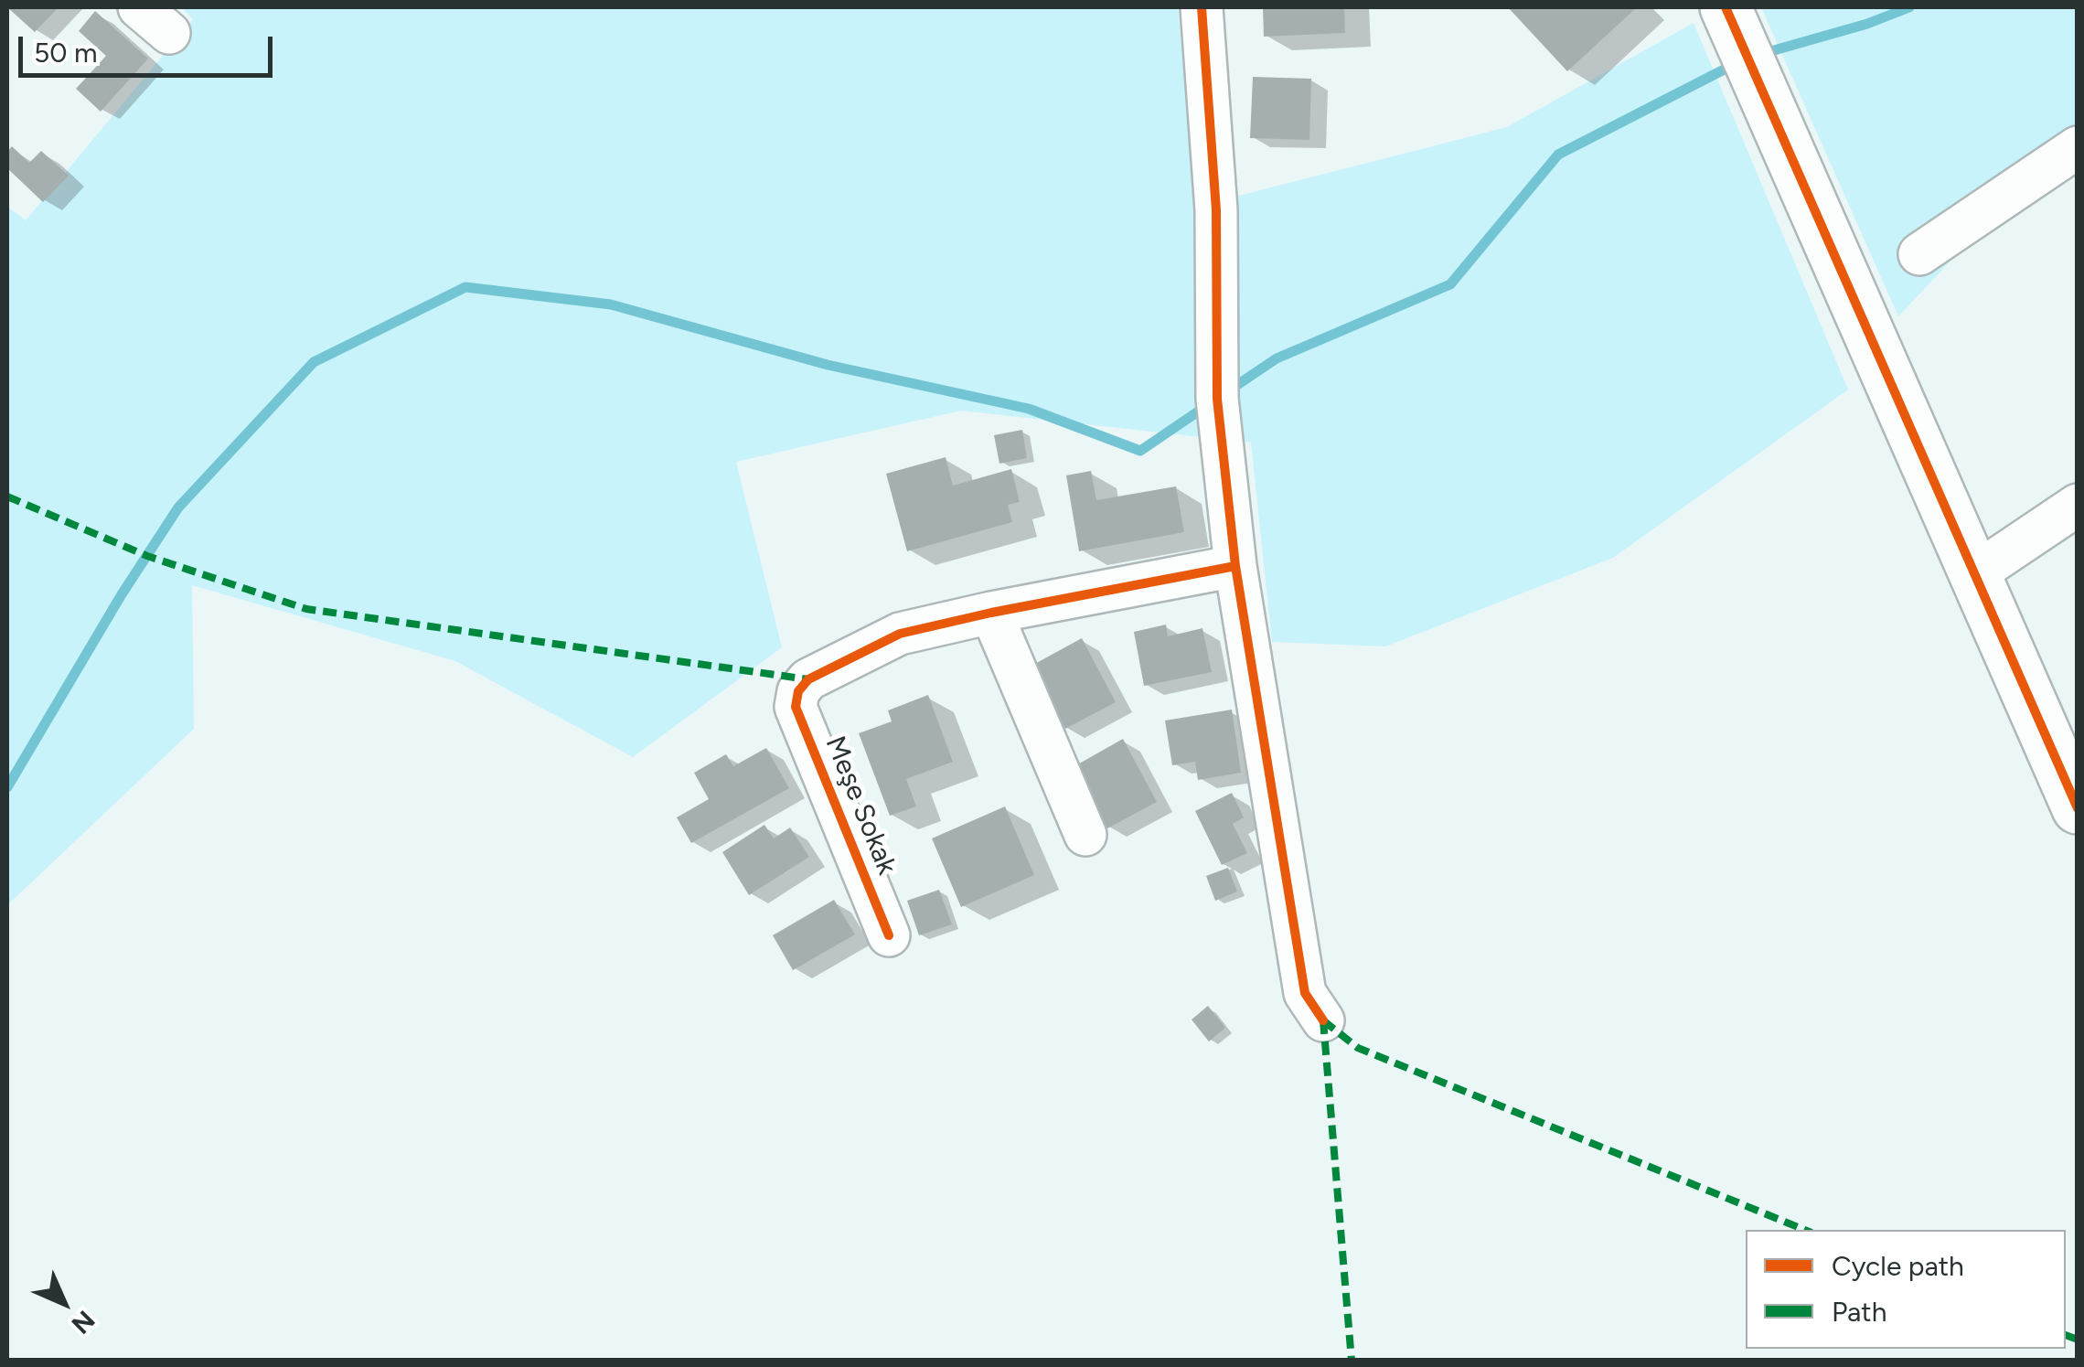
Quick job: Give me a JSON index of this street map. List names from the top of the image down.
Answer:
{
  "streets": {
    "street": ["Meşe Sokak"]
  },
  "legend": ["Cycle path", "Path"],
  "scale_bar": "50 m",
  "north": "bottom right"
}
